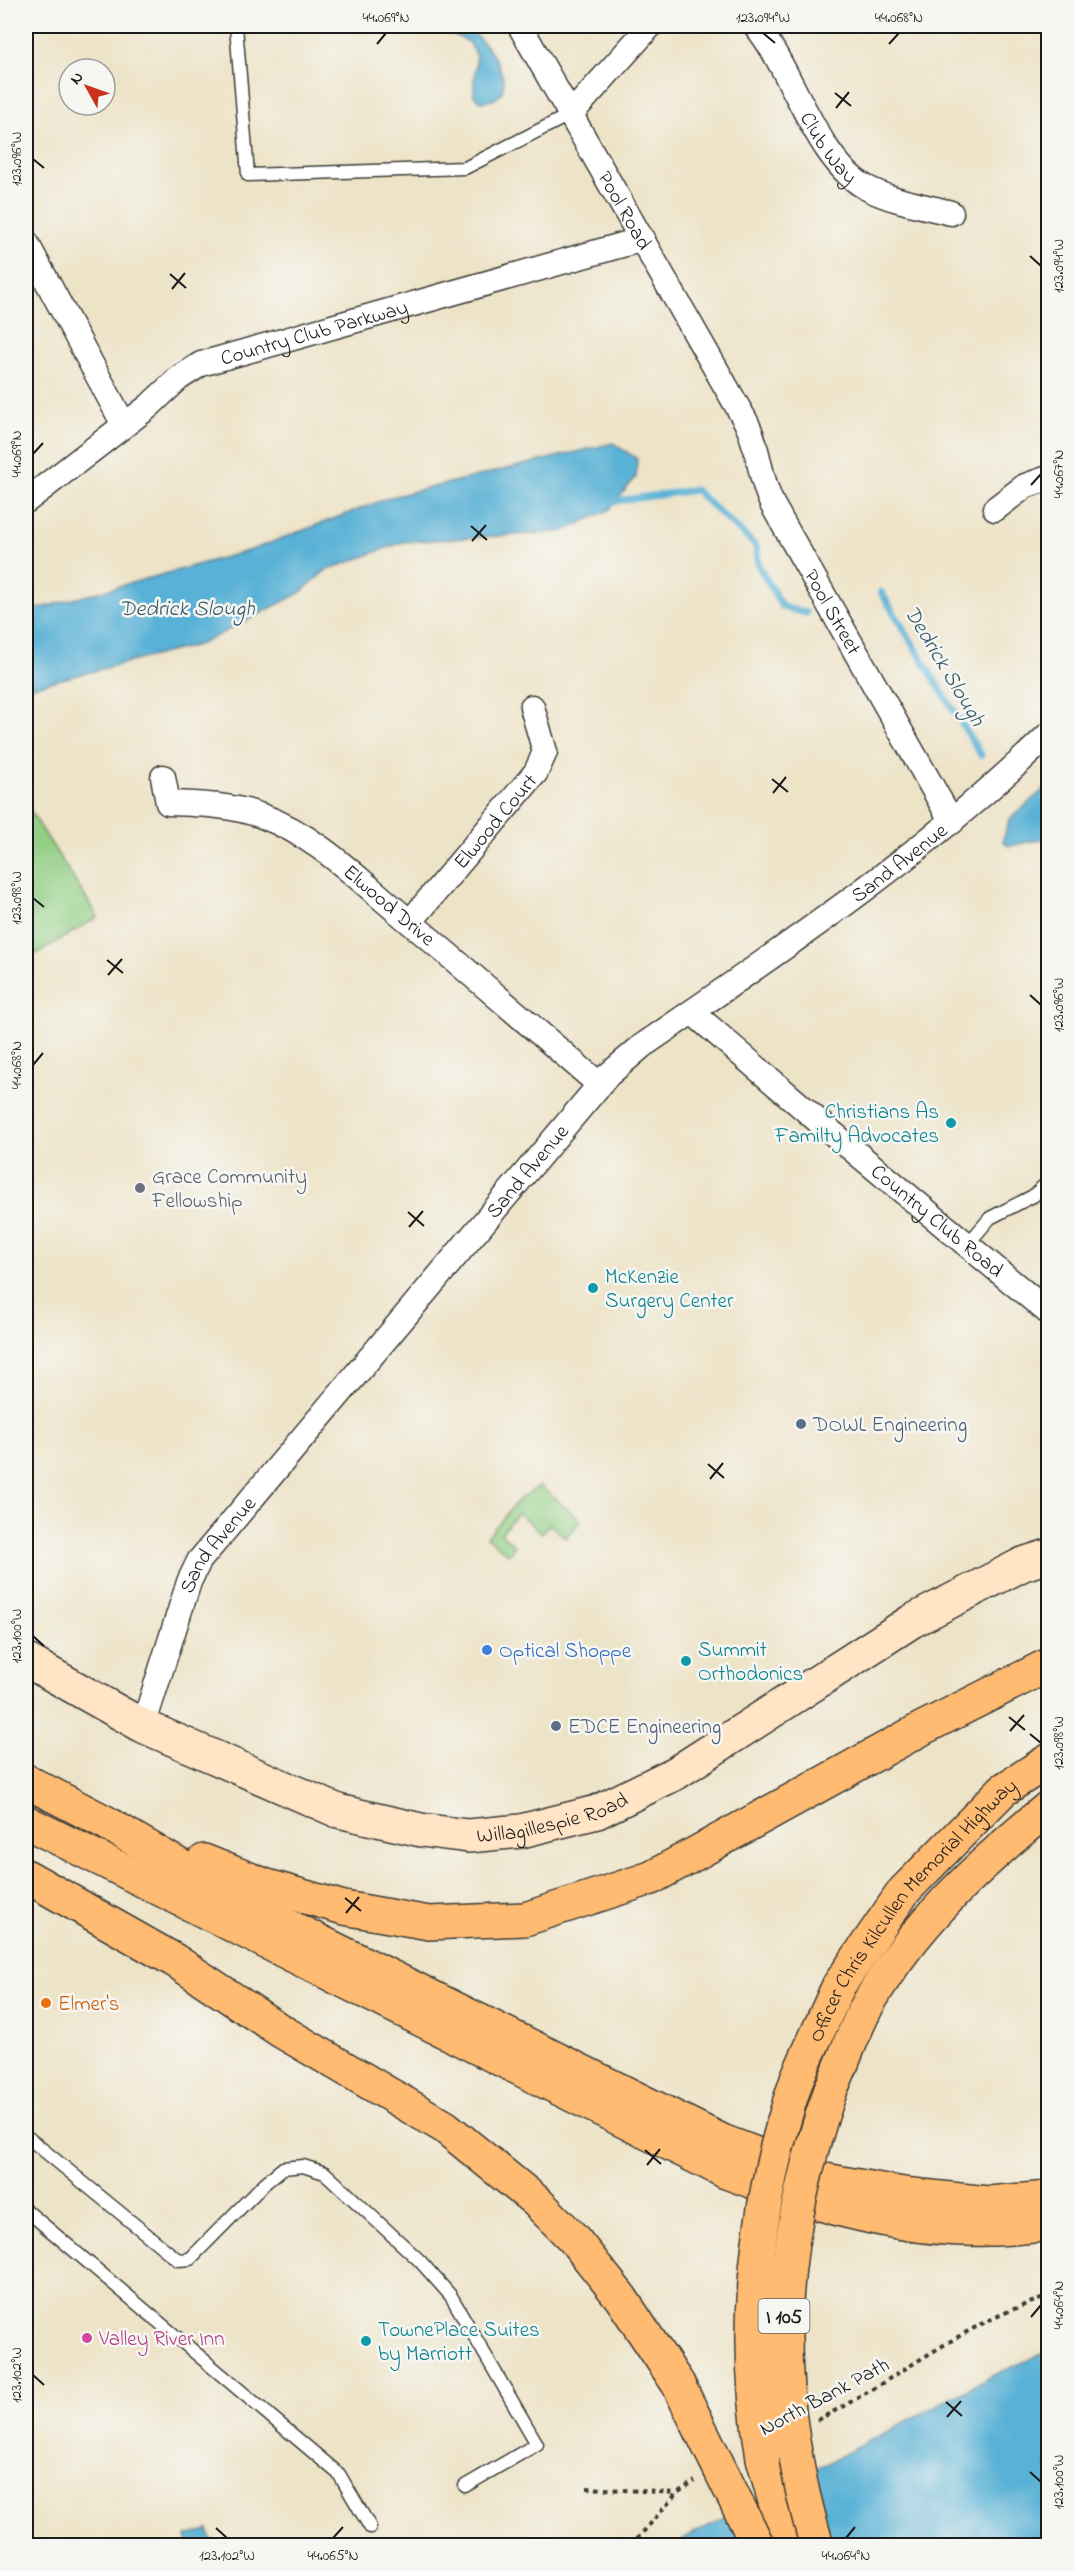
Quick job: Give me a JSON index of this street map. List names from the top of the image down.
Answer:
{
  "streets": {
    "highway": ["Officer Chris Kilcullen Memorial Highway", "I 105"],
    "street": [
      "Club Way",
      "Pool Road",
      "Country Club Parkway",
      "Pool Street",
      "Elwood Court",
      "Sand Avenue",
      "Elwood Drive",
      "Country Club Road",
      "Willagillespie Road"
    ],
    "path": ["North Bank Path"]
  },
  "crossings": [
    ["Pool Road", "Country Club Parkway"],
    ["Pool Road", "Pool Street"],
    ["Pool Street", "Sand Avenue"],
    ["Elwood Court", "Elwood Drive"],
    ["Sand Avenue", "Elwood Drive"],
    ["Sand Avenue", "Country Club Road"],
    ["Sand Avenue", "Willagillespie Road"]
  ],
  "water": ["Dedrick Slough"],
  "places": [
    "Christians As Familty Advocates",
    "Grace Community Fellowship",
    "McKenzie Surgery Center",
    "DOWL Engineering",
    "Optical Shoppe",
    "Summit Orthodonics",
    "EDCE Engineering",
    "Elmer's",
    "Valley River Inn",
    "TownePlace Suites by Marriott"
  ],
  "north": "top left",
  "coordinates": [
    "44.069°N",
    "123.094°W",
    "44.068°N",
    "123.096°W",
    "44.067°N",
    "123.098°W",
    "123.100°W",
    "44.064°N",
    "123.102°W",
    "44.065°N"
  ]
}
